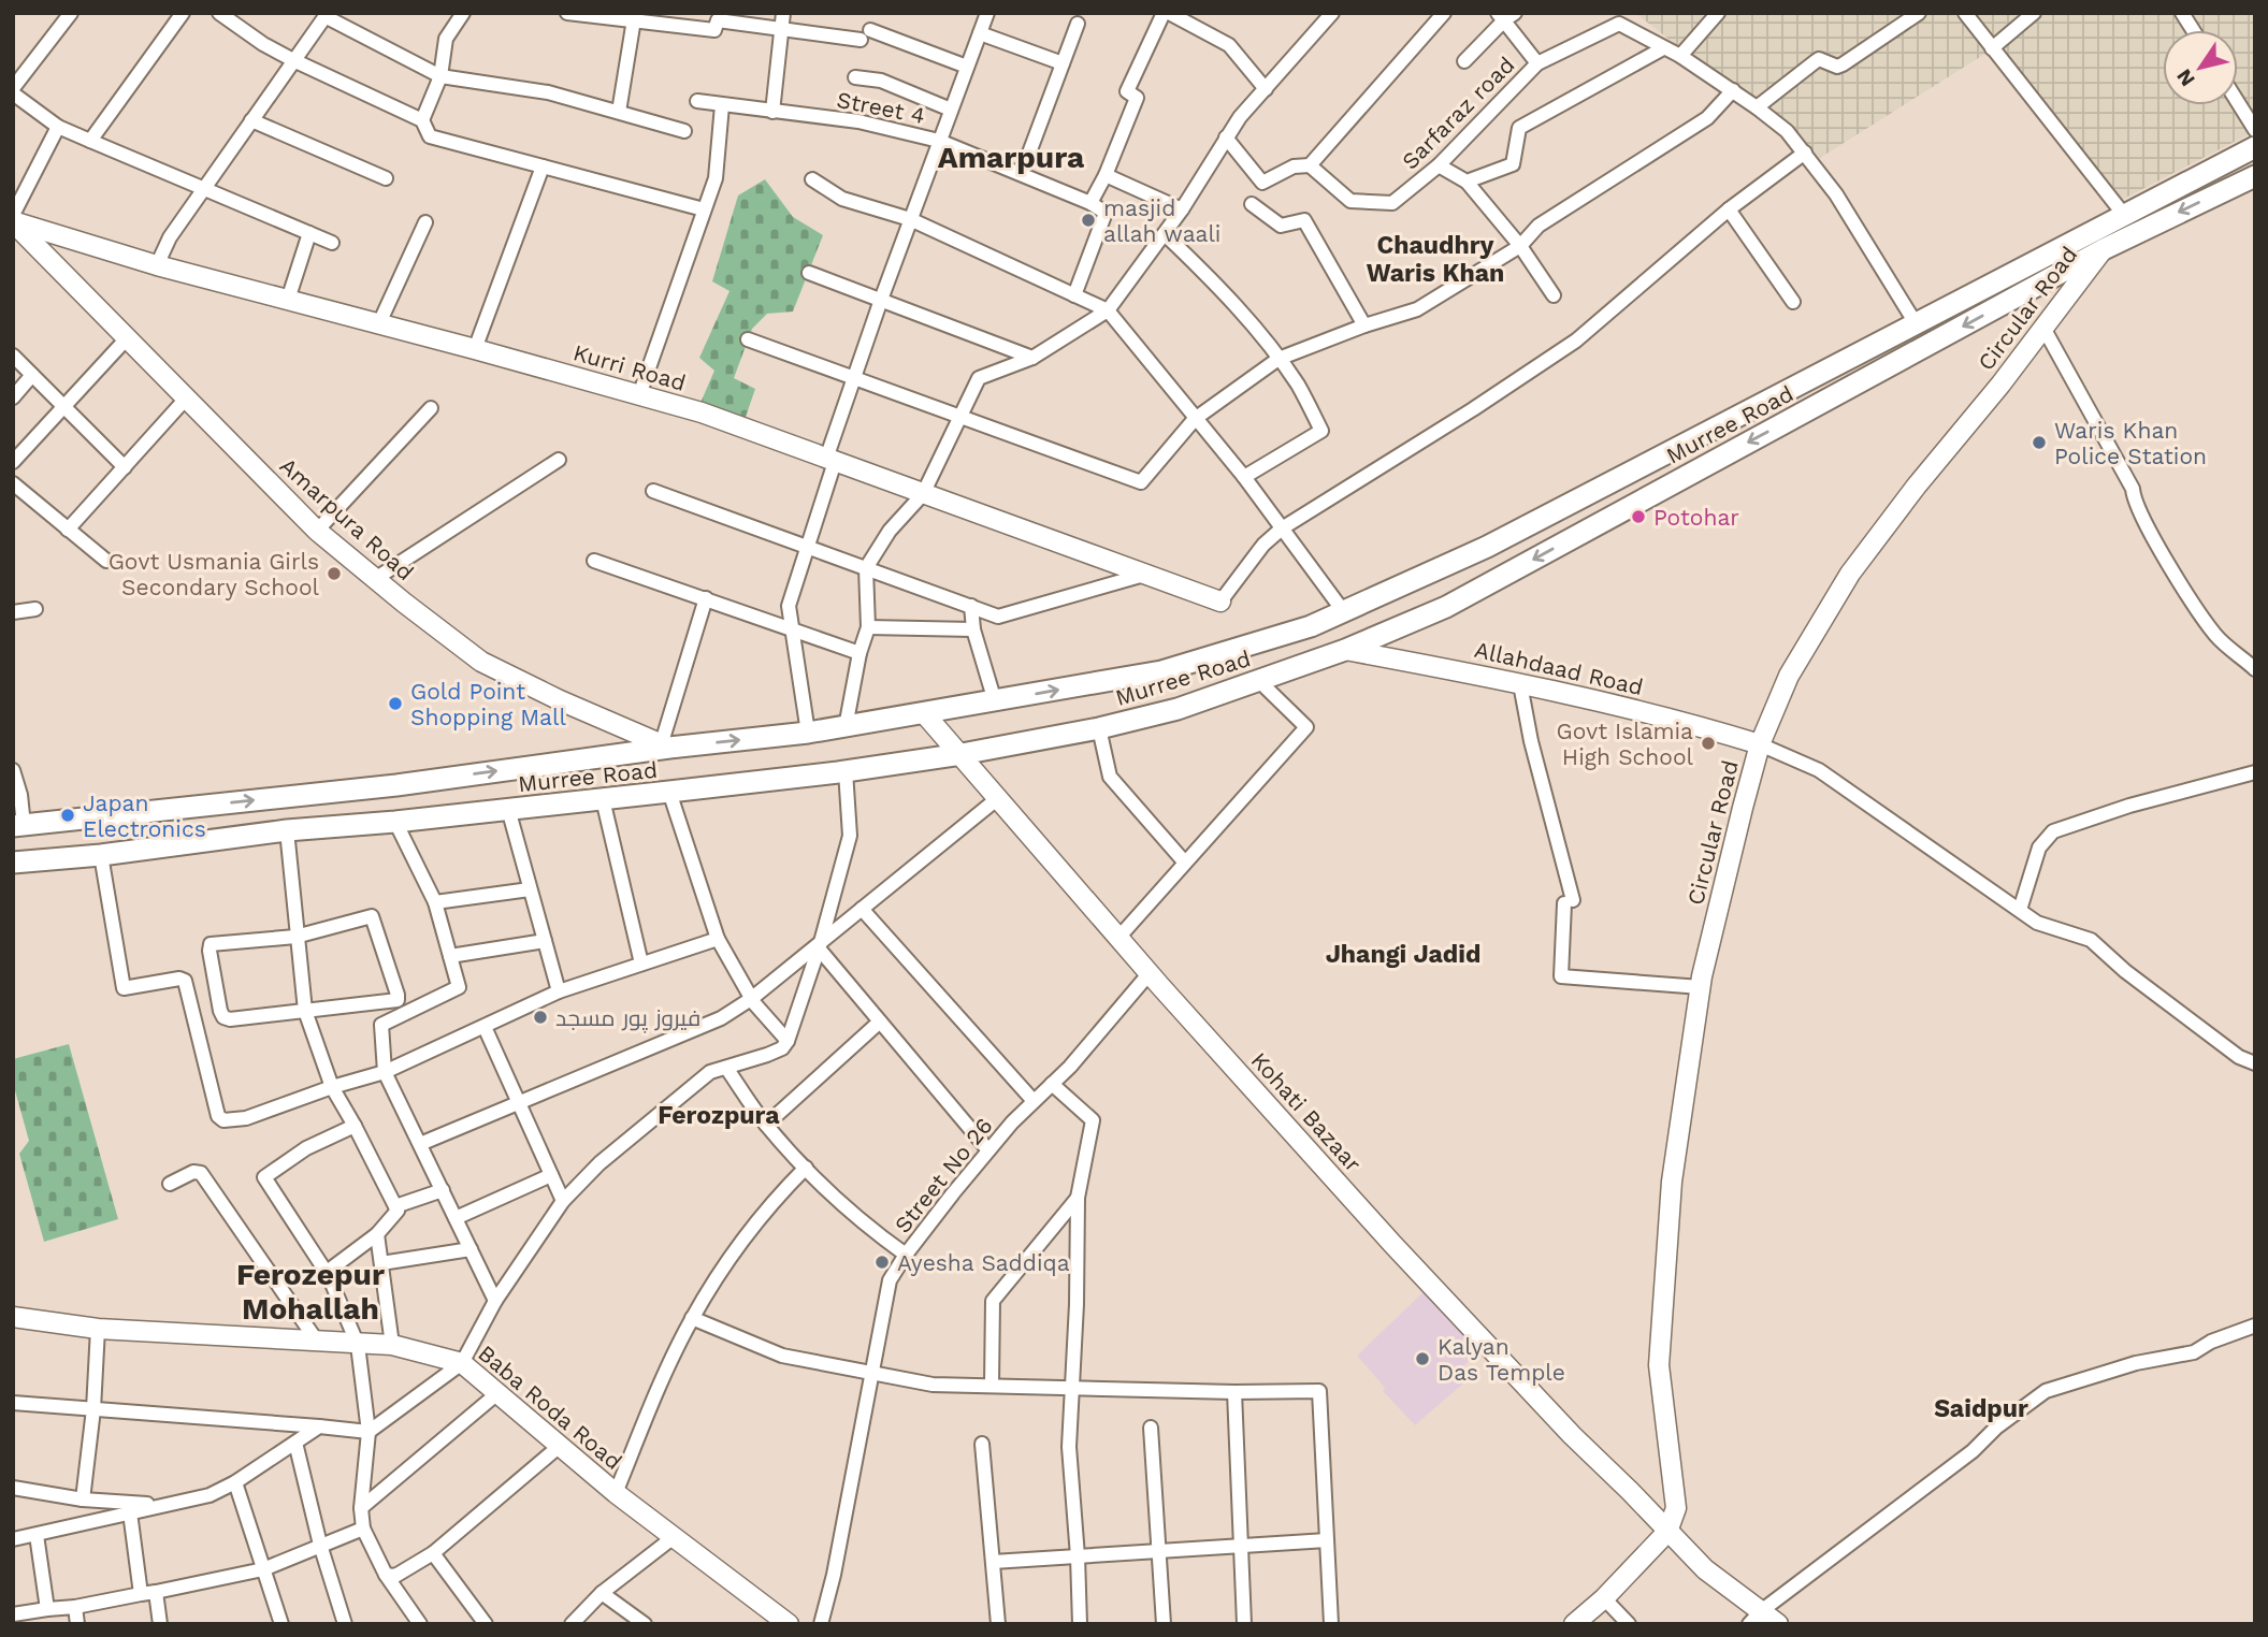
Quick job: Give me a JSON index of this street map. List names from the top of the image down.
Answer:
{
  "streets": {
    "main road": ["Murree Road"],
    "street": [
      "Street 4",
      "Sarfaraz road",
      "Circular Road",
      "Kurri Road",
      "Amarpura Road",
      "Allahdaad Road",
      "Kohati Bazaar",
      "Street No 26",
      "Baba Roda Road"
    ]
  },
  "crossings": [
    ["Sarfaraz road", "Murree Road"],
    ["Circular Road", "Murree Road"],
    ["Circular Road", "Allahdaad Road"],
    ["Circular Road", "Kohati Bazaar"],
    ["Kurri Road", "Amarpura Road"],
    ["Murree Road", "Amarpura Road"],
    ["Murree Road", "Allahdaad Road"],
    ["Murree Road", "Kohati Bazaar"],
    ["Kohati Bazaar", "Street No 26"]
  ],
  "districts": [
    "Amarpura",
    "Chaudhry Waris Khan",
    "Jhangi Jadid",
    "Ferozpura",
    "Ferozepur Mohallah",
    "Saidpur"
  ],
  "places": [
    "masjid allah waali",
    "Waris Khan Police Station",
    "Potohar",
    "Govt Usmania Girls Secondary School",
    "Gold Point Shopping Mall",
    "Govt Islamia High School",
    "Japan Electronics",
    "فیروز پور مسجد",
    "Ayesha Saddiqa",
    "Kalyan Das Temple"
  ],
  "north": "bottom left"
}
